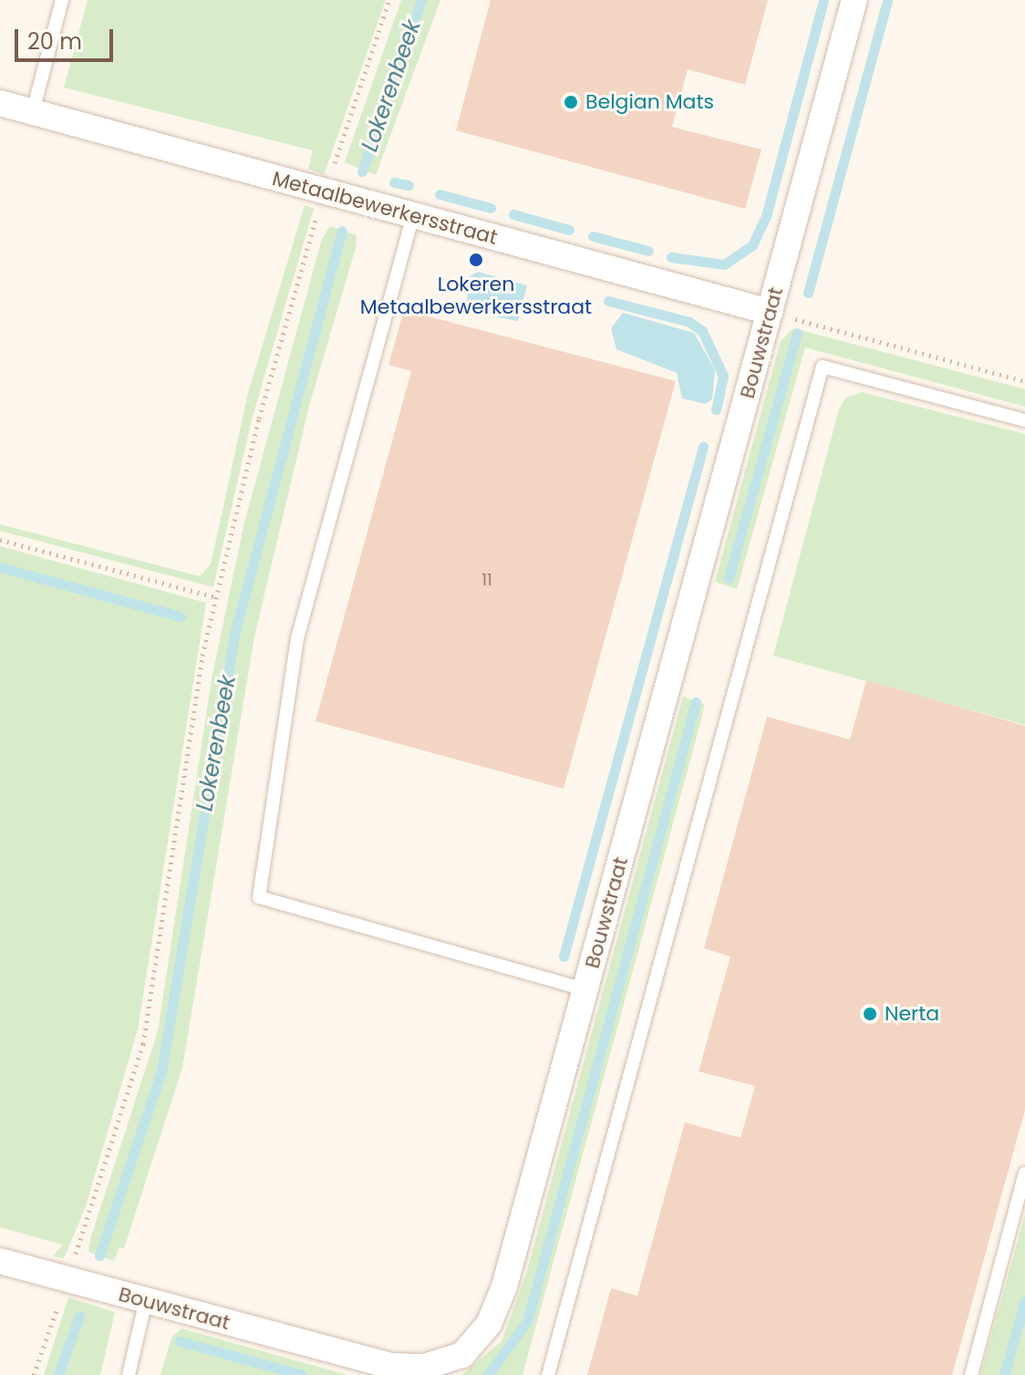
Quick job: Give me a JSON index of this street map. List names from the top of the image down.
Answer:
{
  "streets": {
    "street": ["Metaalbewerkersstraat", "Bouwstraat"]
  },
  "crossings": [
    ["Metaalbewerkersstraat", "Bouwstraat"]
  ],
  "water": ["Lokerenbeek"],
  "places": ["Belgian Mats", "Lokeren Metaalbewerkersstraat", "Nerta"],
  "house_numbers": ["11"],
  "scale_bar": "20 m"
}
